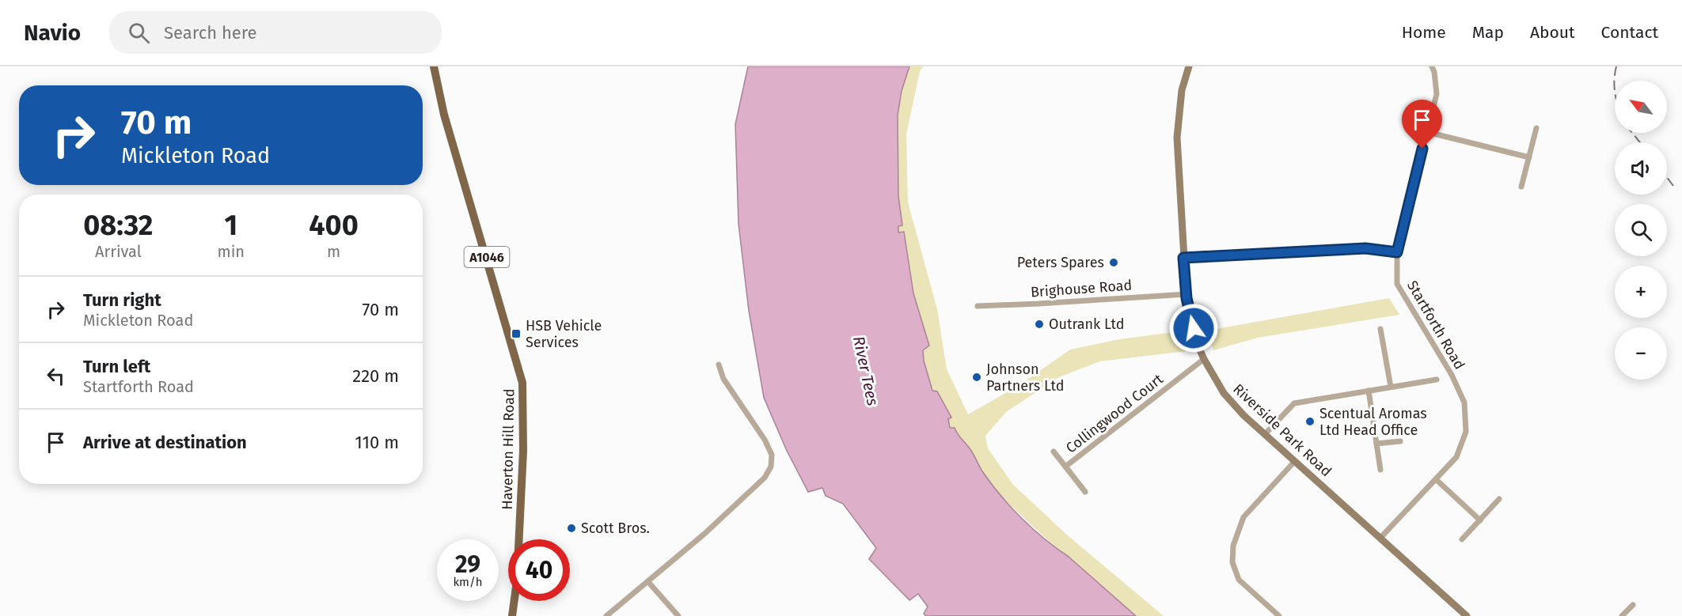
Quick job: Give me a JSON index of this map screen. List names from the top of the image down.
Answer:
{
  "streets": {
    "main road": ["A1046", "Haverton Hill Road"],
    "street": [
      "Brighouse Road",
      "Startforth Road",
      "Collingwood Court",
      "Riverside Park Road"
    ]
  },
  "crossings": [
    ["Brighouse Road", "Riverside Park Road"],
    ["Startforth Road", "Riverside Park Road"],
    ["Collingwood Court", "Riverside Park Road"]
  ],
  "water": ["River Tees"],
  "places": {
    "other": [
      "Peters Spares",
      "Outrank Ltd",
      "Johnson Partners Ltd",
      "Scentual Aromas Ltd Head Office",
      "Scott Bros."
    ],
    "transit": ["HSB Vehicle Services"]
  },
  "north": "top left",
  "page": {
    "header": "Navio",
    "search": "Search here",
    "nav": [
      "Home",
      "Map",
      "About",
      "Contact"
    ],
    "map_buttons": ["+", "−"],
    "turn": ["70 m", "Mickleton Road"],
    "eta": [
      "08:32",
      "Arrival",
      "1",
      "min",
      "400",
      "m"
    ],
    "list": [
      {
        "name": "Turn right",
        "note": "Mickleton Road",
        "value": "70 m"
      },
      {
        "name": "Turn left",
        "note": "Startforth Road",
        "value": "220 m"
      },
      {
        "name": "Arrive at destination",
        "value": "110 m"
      }
    ],
    "speed": "29 km/h",
    "limit": "40"
  }
}
